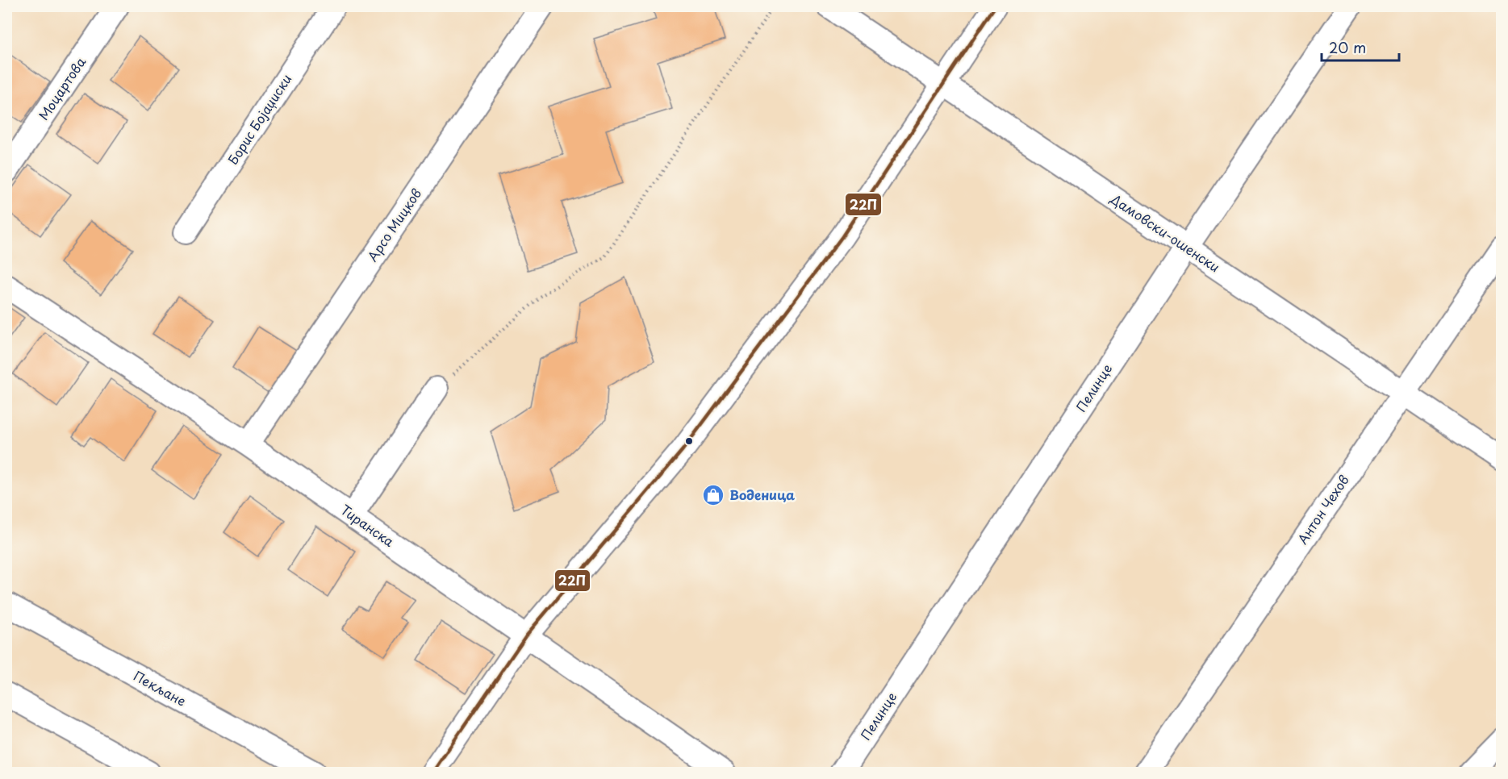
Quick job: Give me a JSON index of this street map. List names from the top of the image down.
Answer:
{
  "streets": {
    "street": [
      "Моцартова",
      "Борис Бојаџиски",
      "Арсо Мицков",
      "Дамовски-ошенски",
      "Пелинце",
      "Антон Чехов",
      "Тиранска",
      "Пекљане"
    ]
  },
  "crossings": [
    ["Арсо Мицков", "Тиранска"],
    ["Дамовски-ошенски", "Пелинце"],
    ["Дамовски-ошенски", "Антон Чехов"]
  ],
  "places": {
    "shop": ["Воденица"]
  },
  "lines": ["transit line 22П"],
  "scale_bar": "20 m"
}
